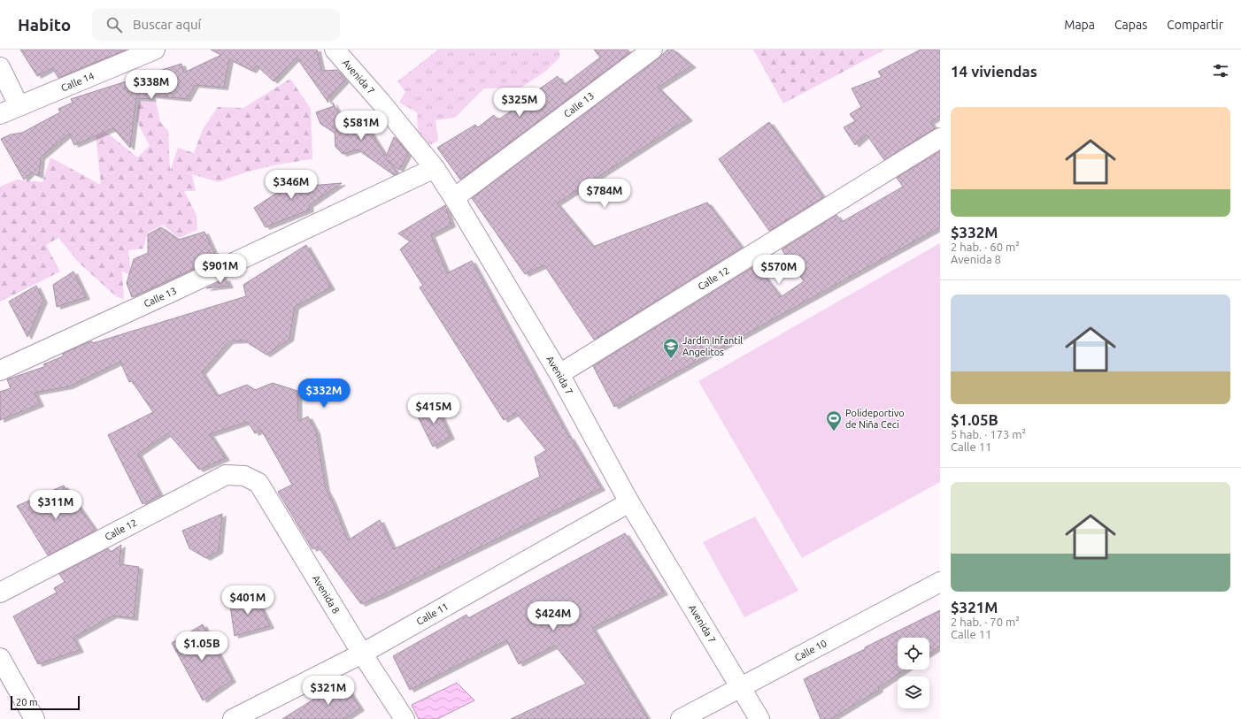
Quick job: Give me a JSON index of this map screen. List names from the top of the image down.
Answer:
{
  "streets": {
    "street": [
      "Avenida 7",
      "Calle 14",
      "Calle 13",
      "Calle 12",
      "Avenida 8",
      "Calle 11",
      "Calle 10"
    ]
  },
  "crossings": [
    ["Avenida 7", "Calle 13"],
    ["Avenida 7", "Calle 12"],
    ["Avenida 7", "Calle 11"],
    ["Avenida 7", "Calle 10"],
    ["Calle 12", "Avenida 8"],
    ["Avenida 8", "Calle 11"]
  ],
  "places": {
    "school or university": ["Jardín Infantil Angelitos"],
    "sports": ["Polideportivo de Niña Ceci"]
  },
  "scale_bar": "20 m",
  "page": {
    "header": "Habito",
    "search": "Buscar aquí",
    "nav": ["Mapa", "Capas", "Compartir"],
    "heading": "14 viviendas",
    "price": [
      "$338M",
      "$325M",
      "$581M",
      "$346M",
      "$784M",
      "$901M",
      "$570M",
      "$332M",
      "$415M",
      "$311M",
      "$401M",
      "$424M",
      "$1.05B",
      "$321M"
    ],
    "list": [
      {
        "name": "$332M",
        "note": "2 hab. · 60 m² · Avenida 8"
      },
      {
        "name": "$1.05B",
        "note": "5 hab. · 173 m² · Calle 11"
      },
      {
        "name": "$321M",
        "note": "2 hab. · 70 m² · Calle 11"
      }
    ],
    "scale": "20 m"
  }
}
